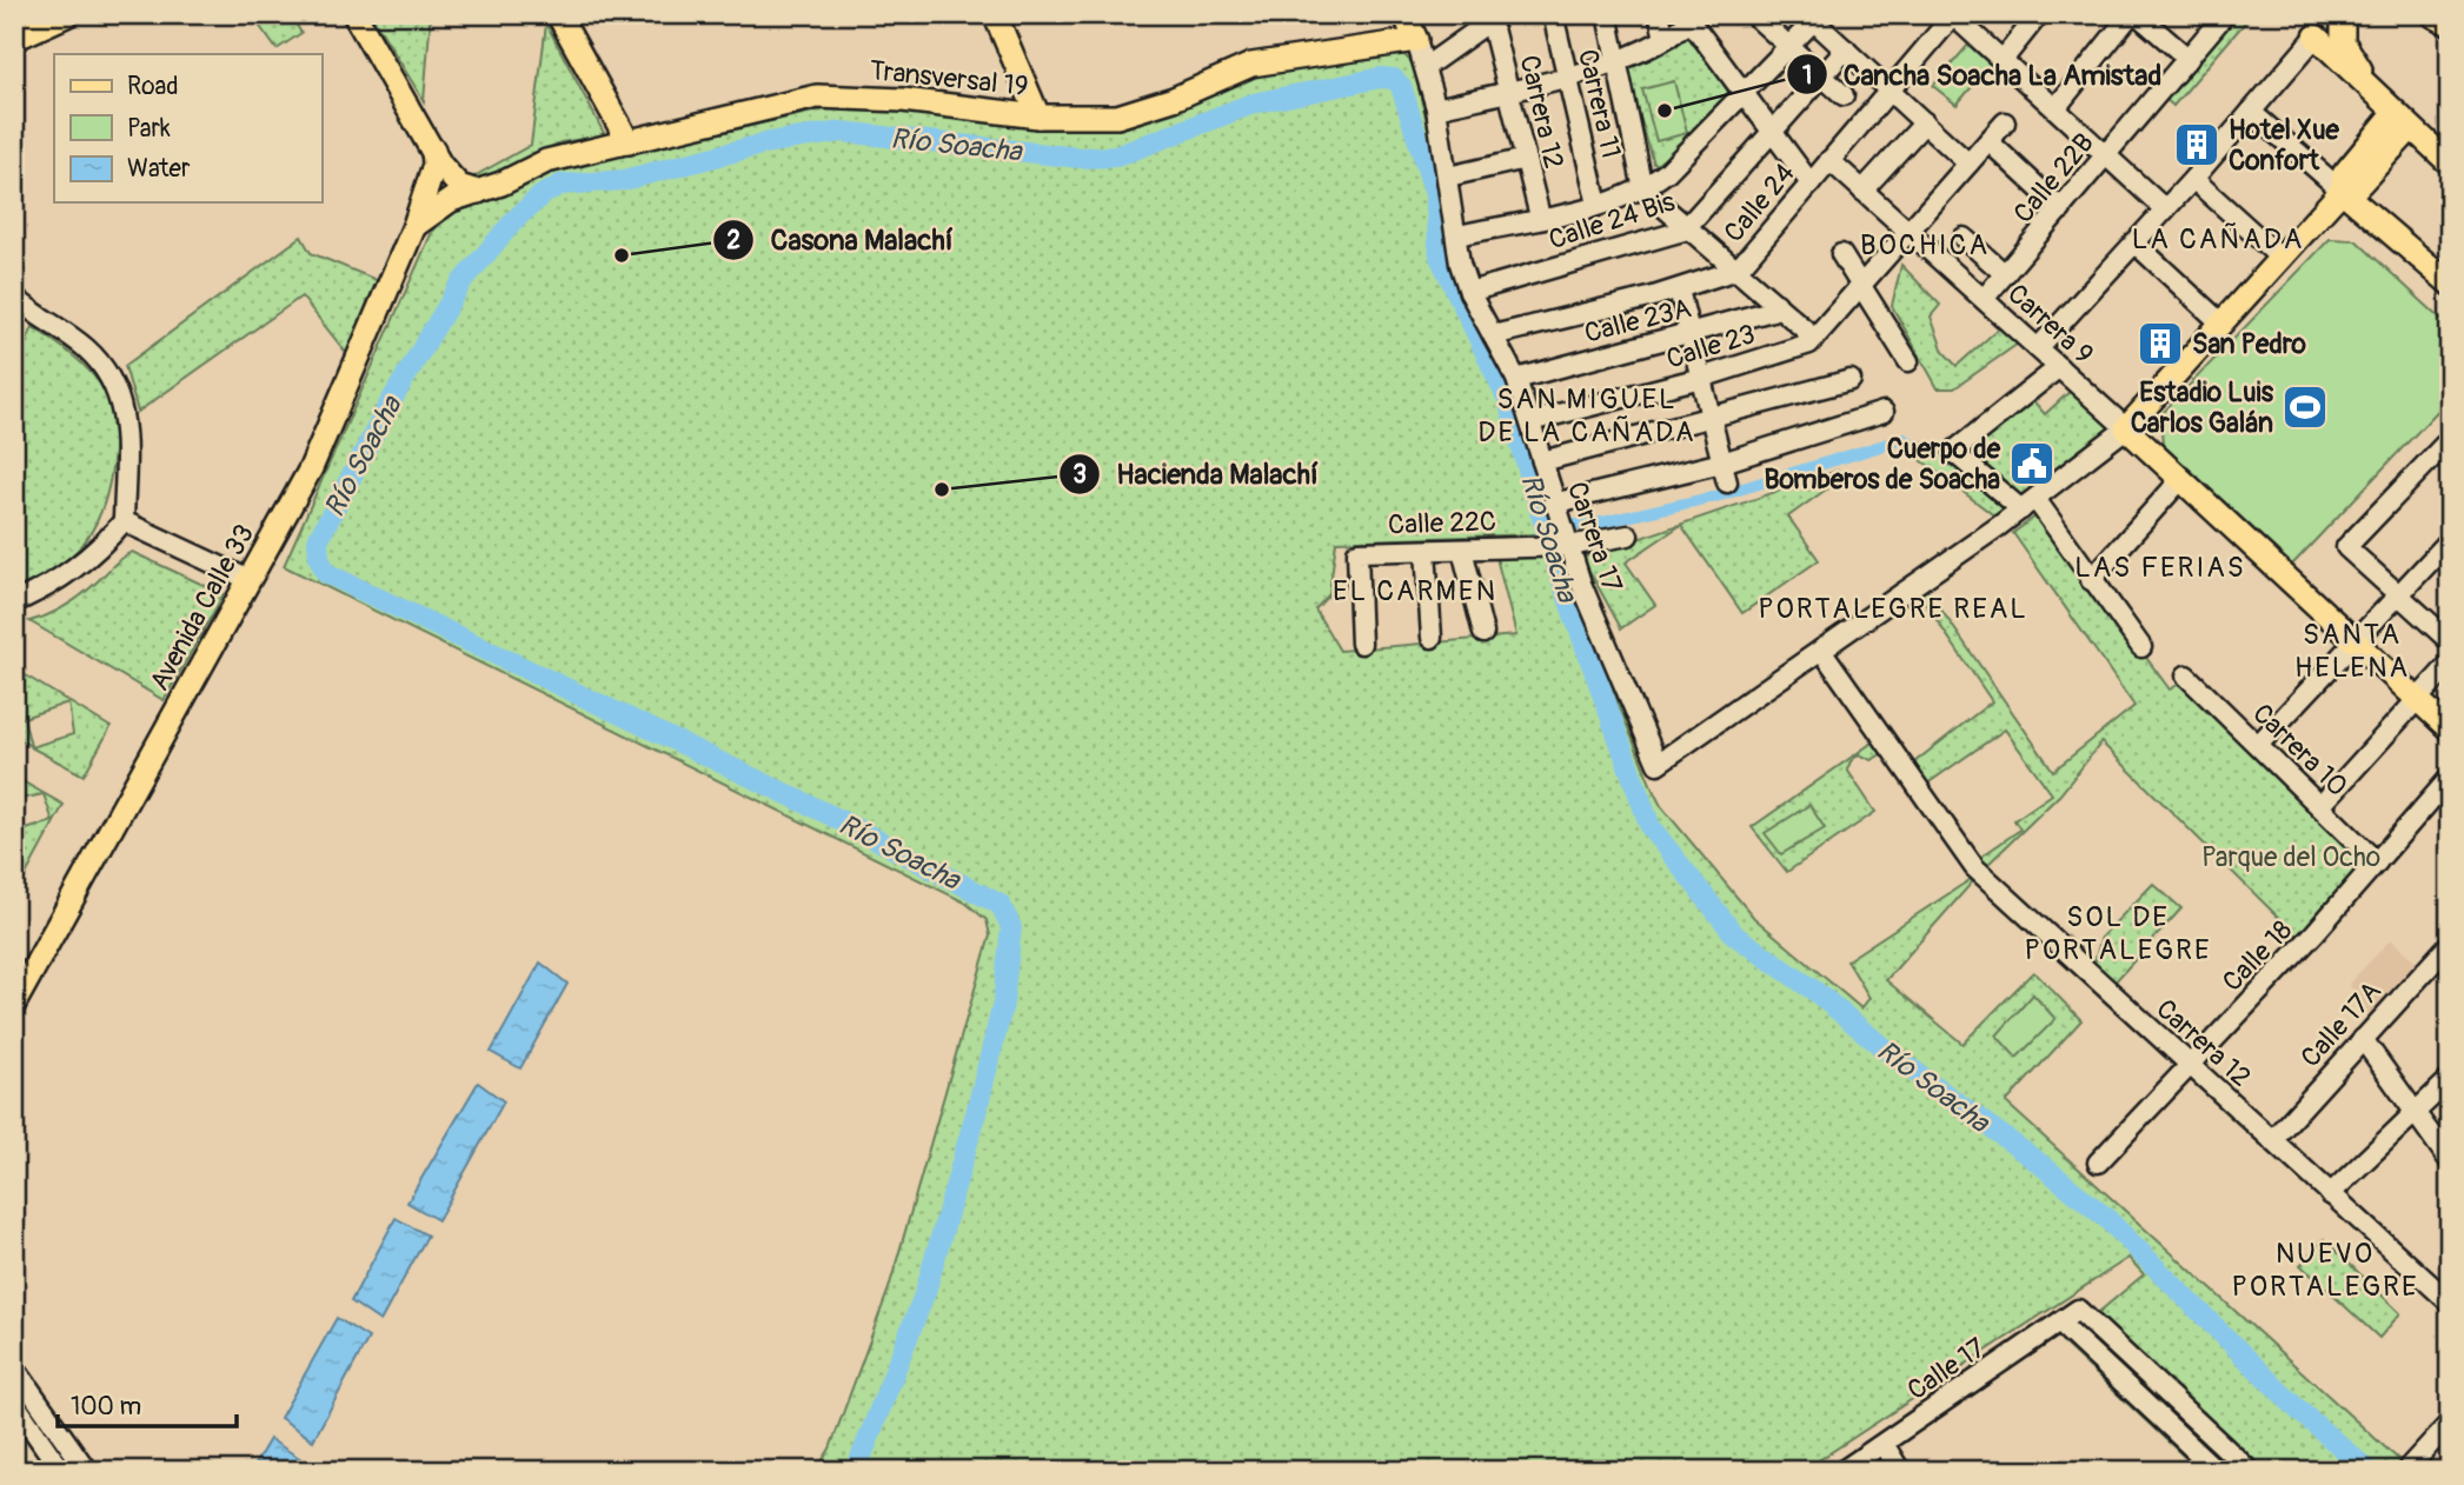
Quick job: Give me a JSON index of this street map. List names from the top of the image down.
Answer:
{
  "streets": {
    "main road": ["Transversal 19", "Avenida Calle 33"],
    "street": [
      "Carrera 11",
      "Carrera 12",
      "Calle 22B",
      "Calle 24",
      "Calle 24 Bis",
      "Calle 23A",
      "Carrera 9",
      "Calle 23",
      "Calle 22C",
      "Carrera 17",
      "Carrera 10",
      "Calle 18",
      "Calle 17A",
      "Calle 17"
    ]
  },
  "crossings": [
    ["Transversal 19", "Carrera 17"],
    ["Transversal 19", "Avenida Calle 33"],
    ["Carrera 12", "Carrera 17"],
    ["Carrera 12", "Calle 18"],
    ["Carrera 12", "Calle 17A"],
    ["Calle 22B", "Carrera 9"],
    ["Calle 24", "Carrera 9"],
    ["Calle 24", "Carrera 17"],
    ["Calle 24 Bis", "Carrera 17"],
    ["Calle 23A", "Carrera 17"],
    ["Calle 23", "Carrera 17"],
    ["Calle 22C", "Carrera 17"],
    ["Carrera 10", "Calle 18"]
  ],
  "districts": [
    "LA CAÑADA",
    "BOCHICA",
    "SAN MIGUEL DE LA CAÑADA",
    "LAS FERIAS",
    "EL CARMEN",
    "PORTALEGRE REAL",
    "SANTA HELENA",
    "SOL DE PORTALEGRE",
    "NUEVO PORTALEGRE"
  ],
  "water": ["Río Soacha"],
  "parks": ["Parque del Ocho"],
  "places": {
    "other": ["Cancha Soacha La Amistad", "Casona Malachí", "Hacienda Malachí"],
    "building": ["Hotel Xue Confort", "San Pedro"],
    "sports": ["Estadio Luis Carlos Galán"],
    "public building": ["Cuerpo de Bomberos de Soacha"]
  },
  "legend": ["Road", "Park", "Water"],
  "scale_bar": "100 m"
}
